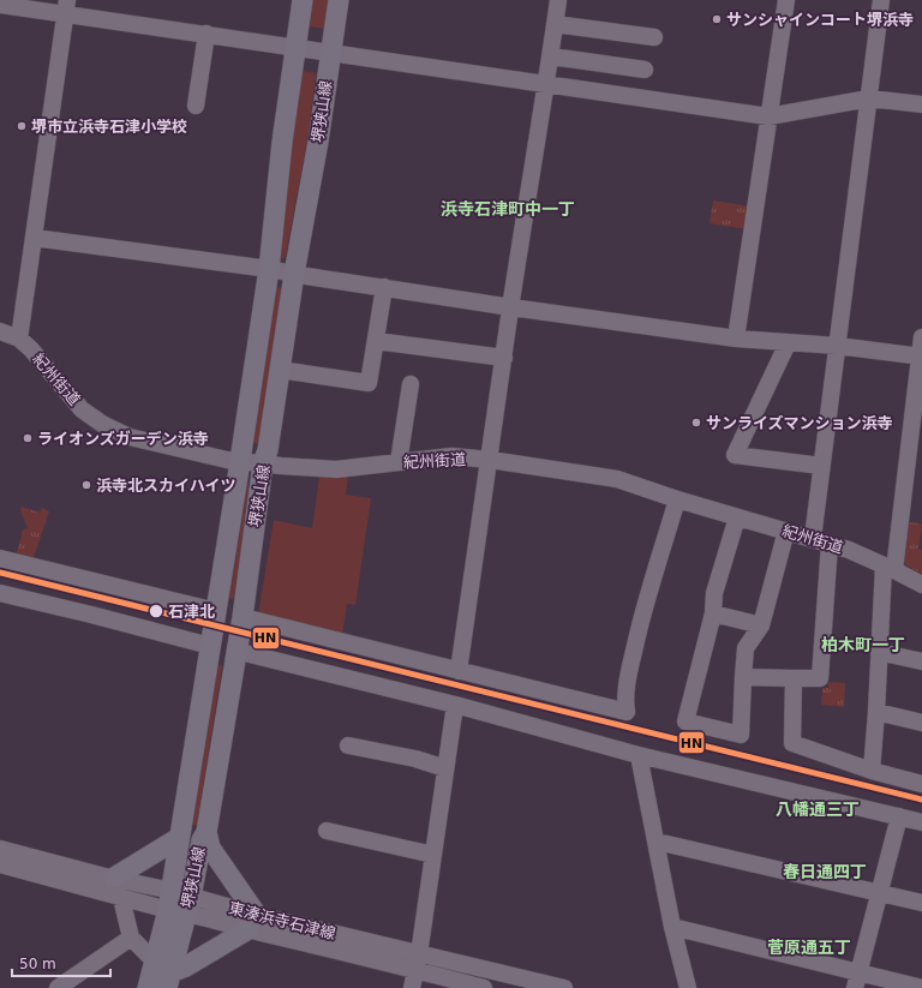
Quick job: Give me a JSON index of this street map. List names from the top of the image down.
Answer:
{
  "streets": {
    "main road": ["堺狭山線"],
    "street": ["紀州街道", "東湊浜寺石津線"]
  },
  "crossings": [
    ["堺狭山線", "紀州街道"],
    ["堺狭山線", "東湊浜寺石津線"]
  ],
  "districts": [
    "浜寺石津町中一丁",
    "柏木町一丁",
    "八幡通三丁",
    "春日通四丁",
    "菅原通五丁"
  ],
  "places": [
    "サンシャインコート堺浜寺",
    "堺市立浜寺石津小学校",
    "サンライズマンション浜寺",
    "ライオンズガーデン浜寺",
    "浜寺北スカイハイツ",
    "石津北"
  ],
  "lines": ["transit line HN"],
  "scale_bar": "50 m"
}
